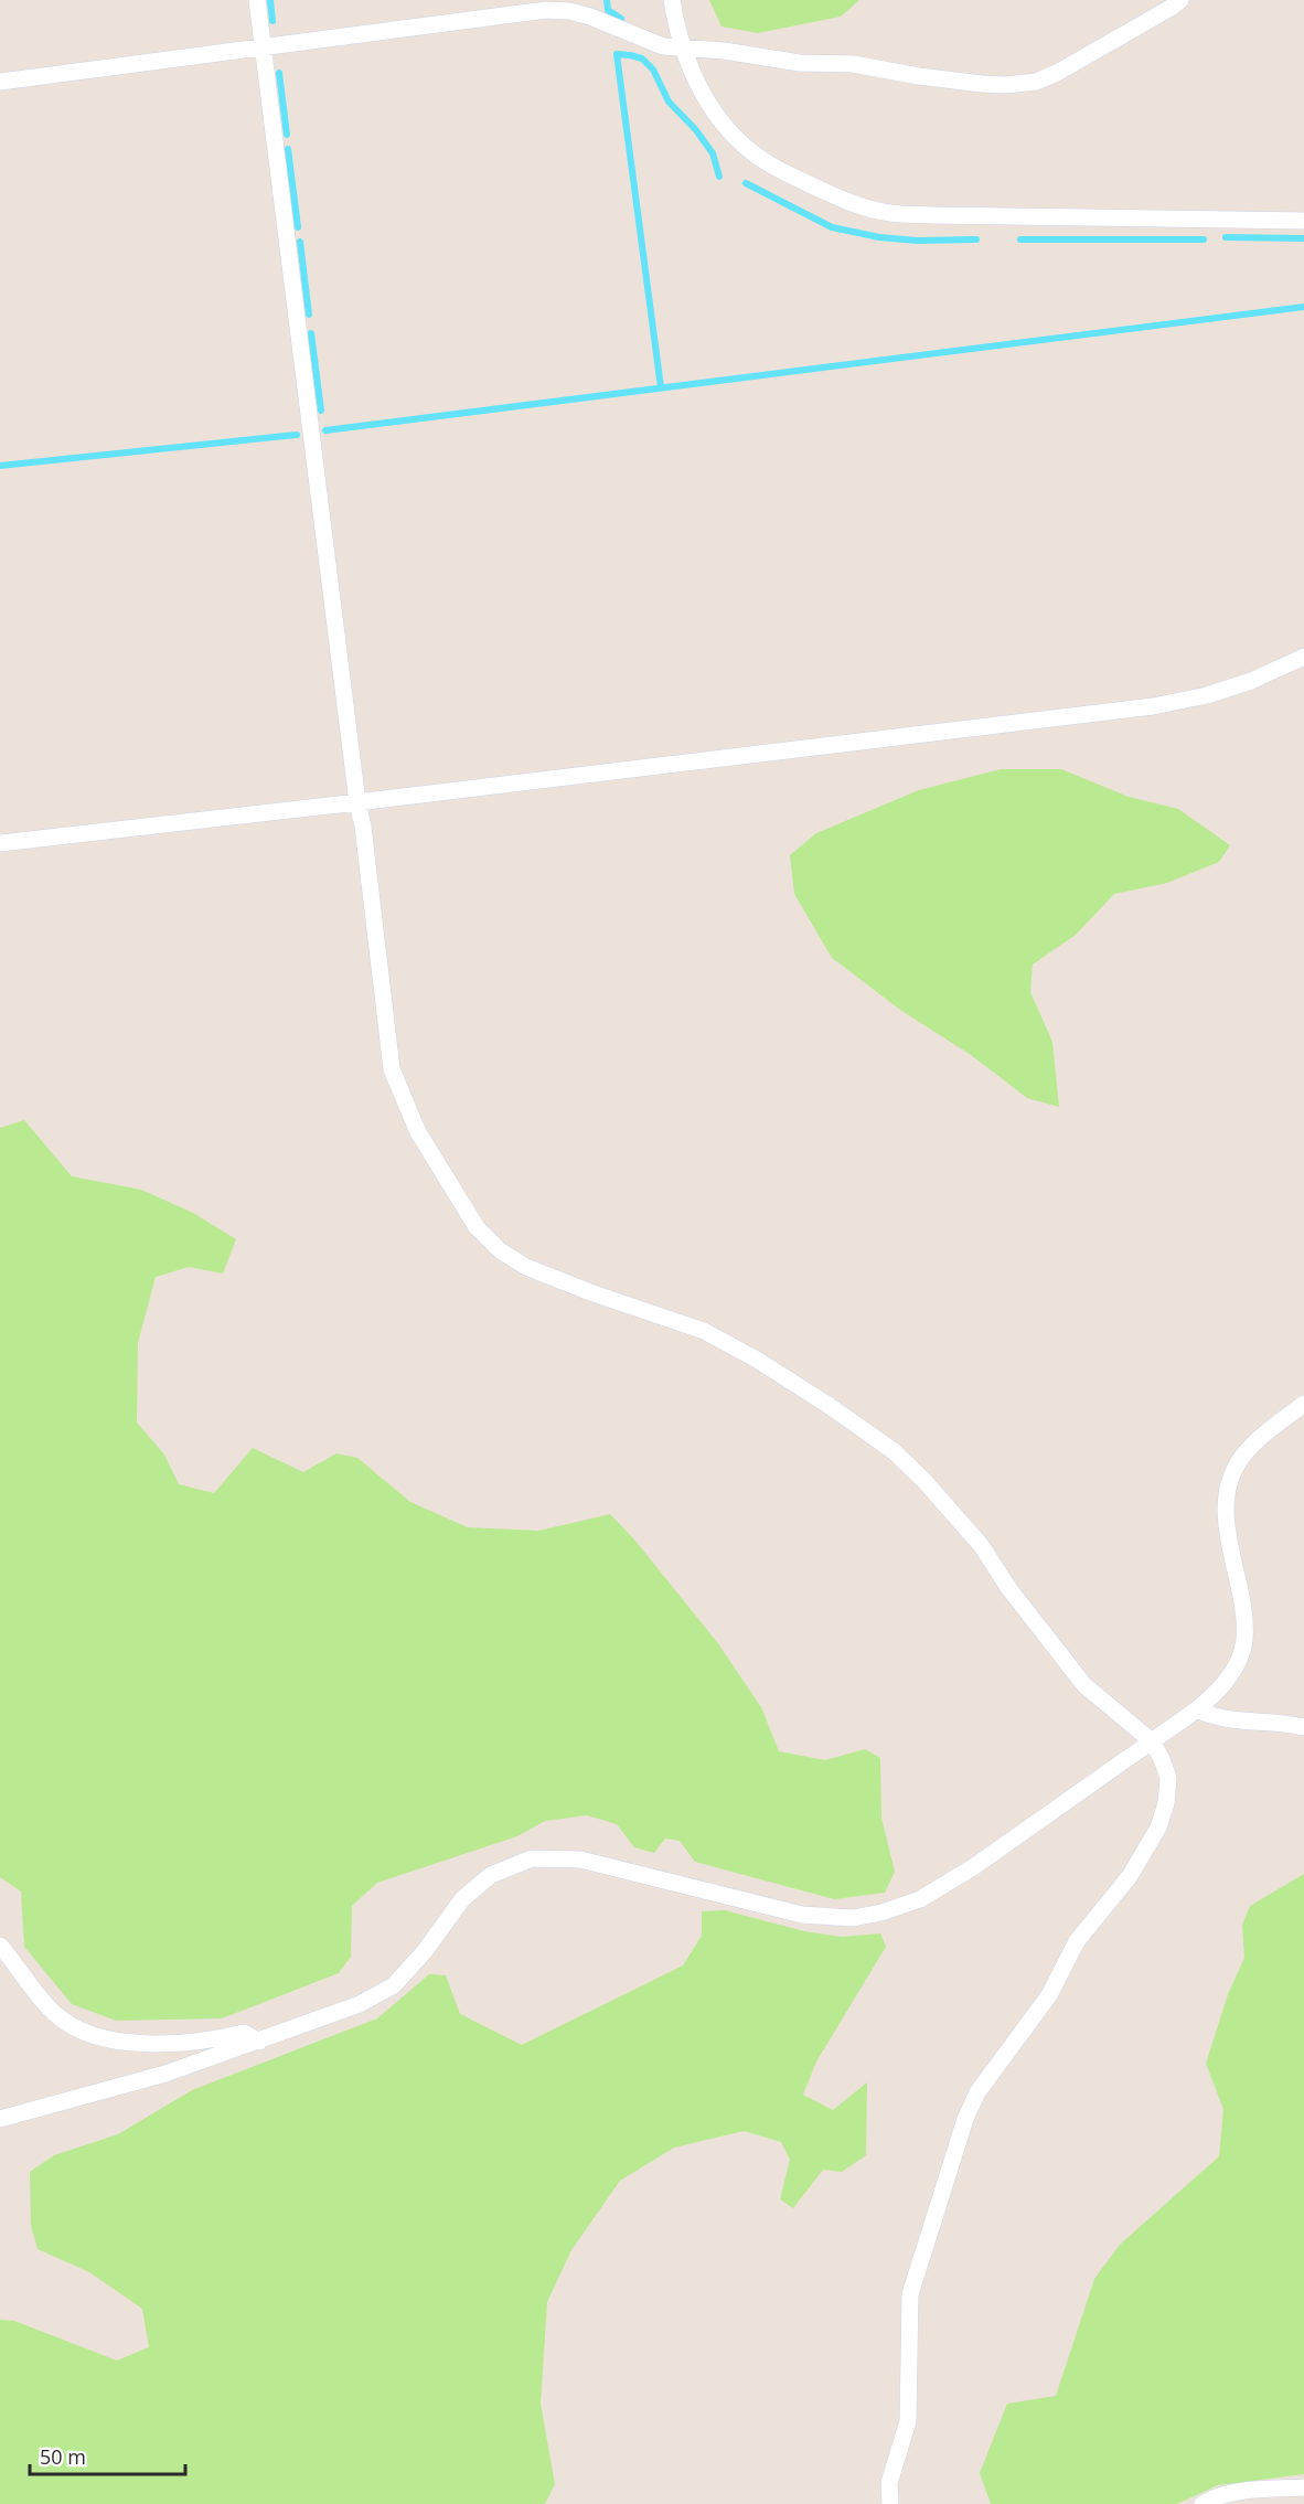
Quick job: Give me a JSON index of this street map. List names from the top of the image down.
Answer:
{
  "scale_bar": "50 m"
}
